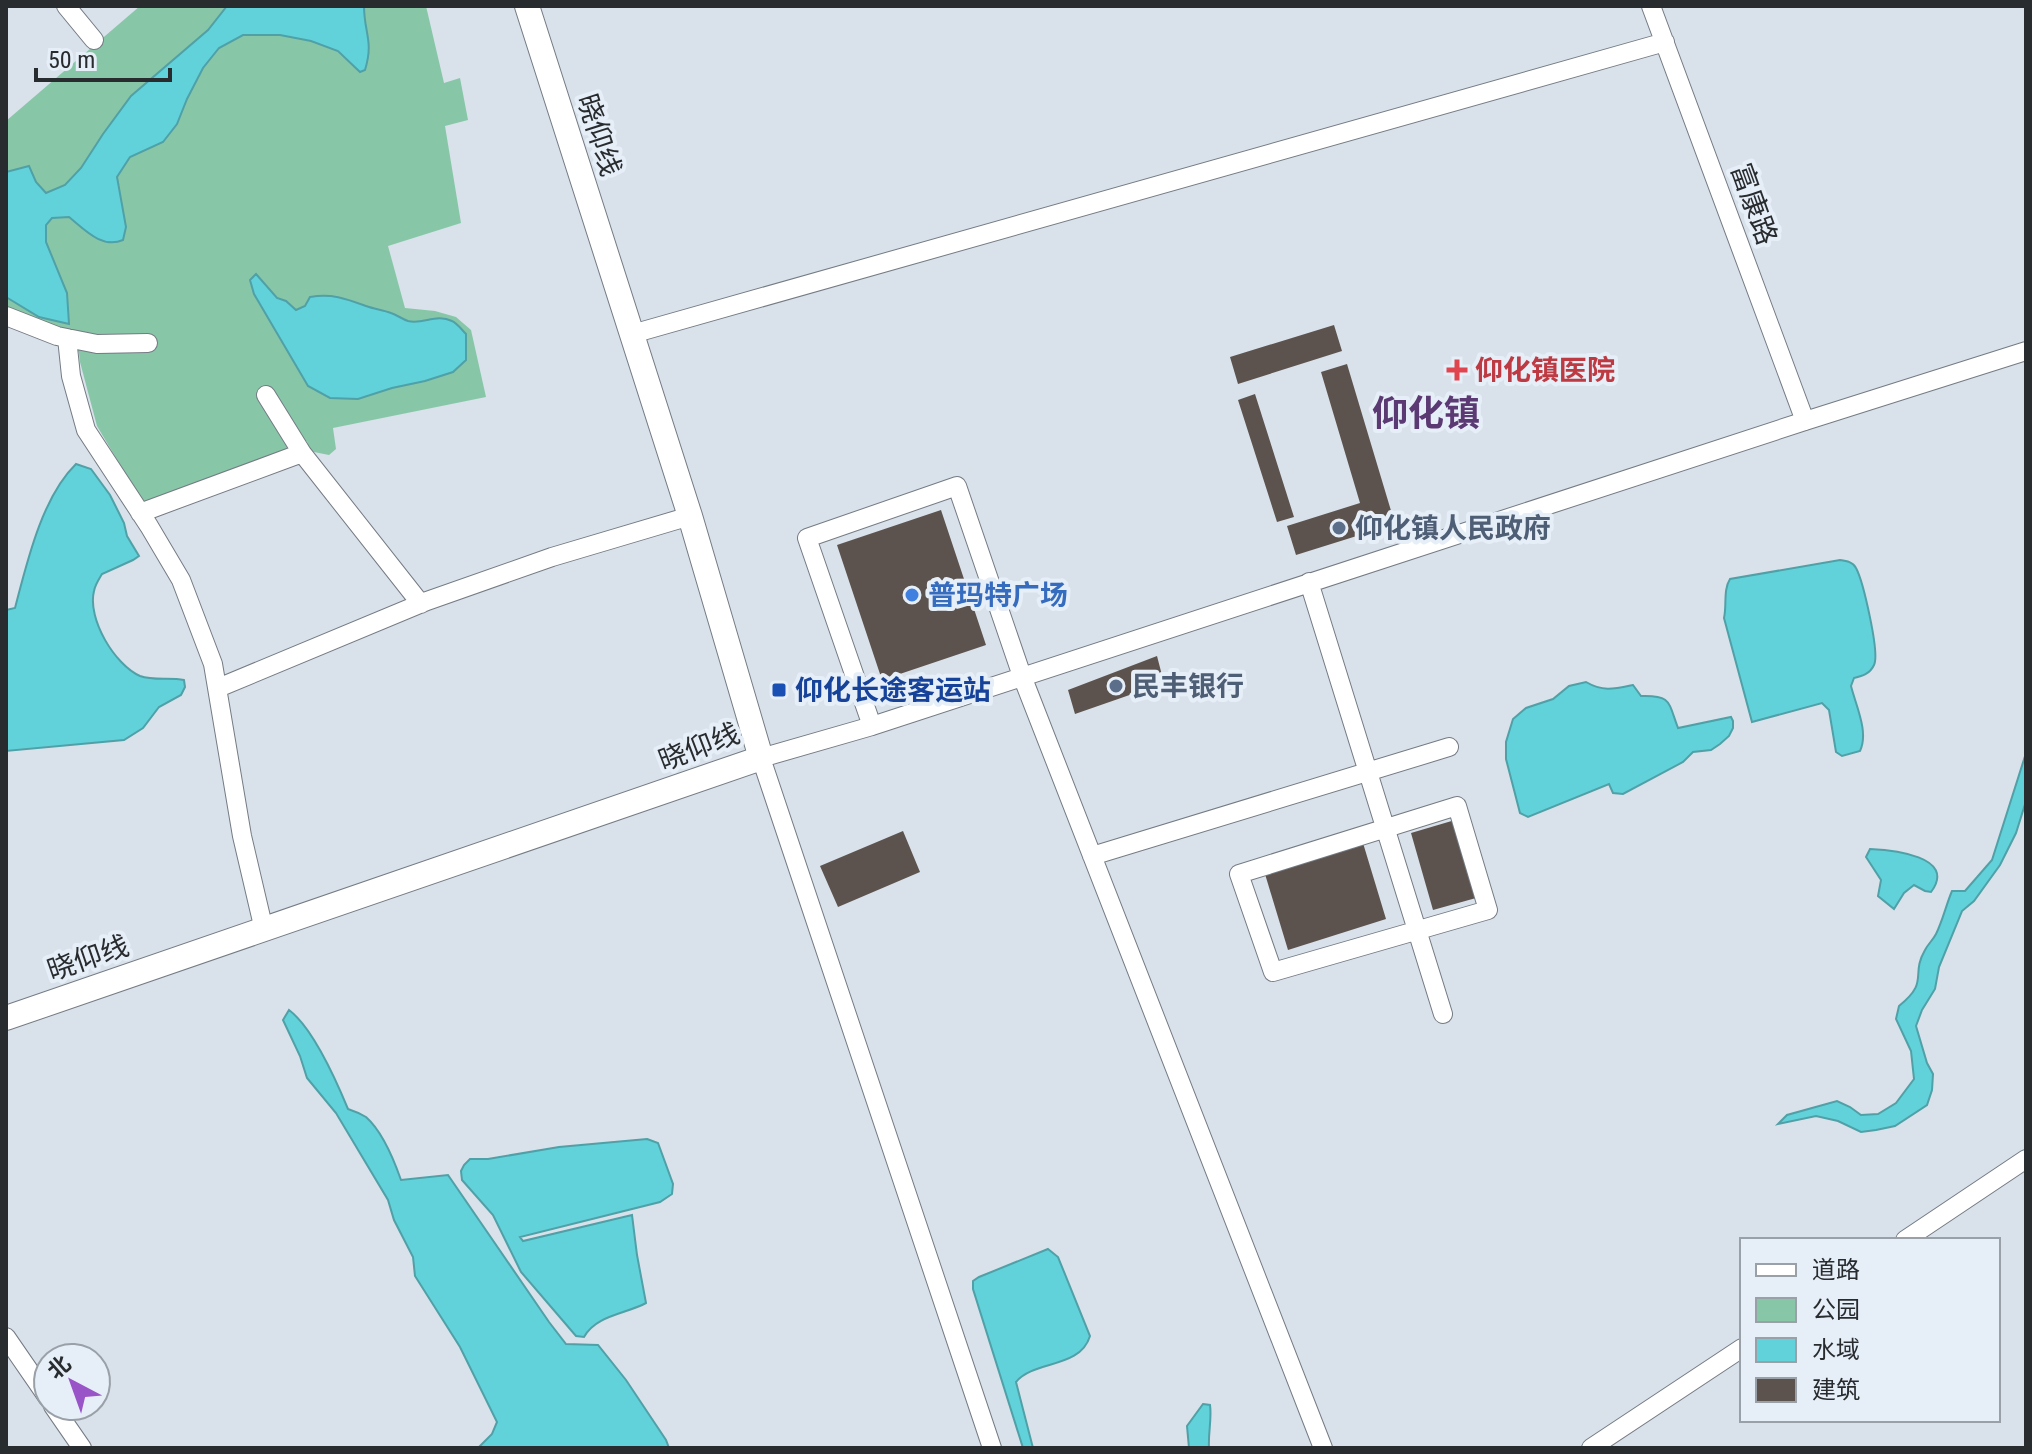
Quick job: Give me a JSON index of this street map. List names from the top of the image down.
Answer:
{
  "streets": {
    "main road": ["晓仰线"],
    "street": ["富康路"]
  },
  "districts": ["仰化镇"],
  "places": {
    "health": ["仰化镇医院"],
    "other": ["仰化镇人民政府", "普玛特广场", "民丰银行"],
    "transit": ["仰化长途客运站"]
  },
  "legend": [
    "道路",
    "公园",
    "水域",
    "建筑"
  ],
  "scale_bar": "50 m",
  "north": "top left"
}
